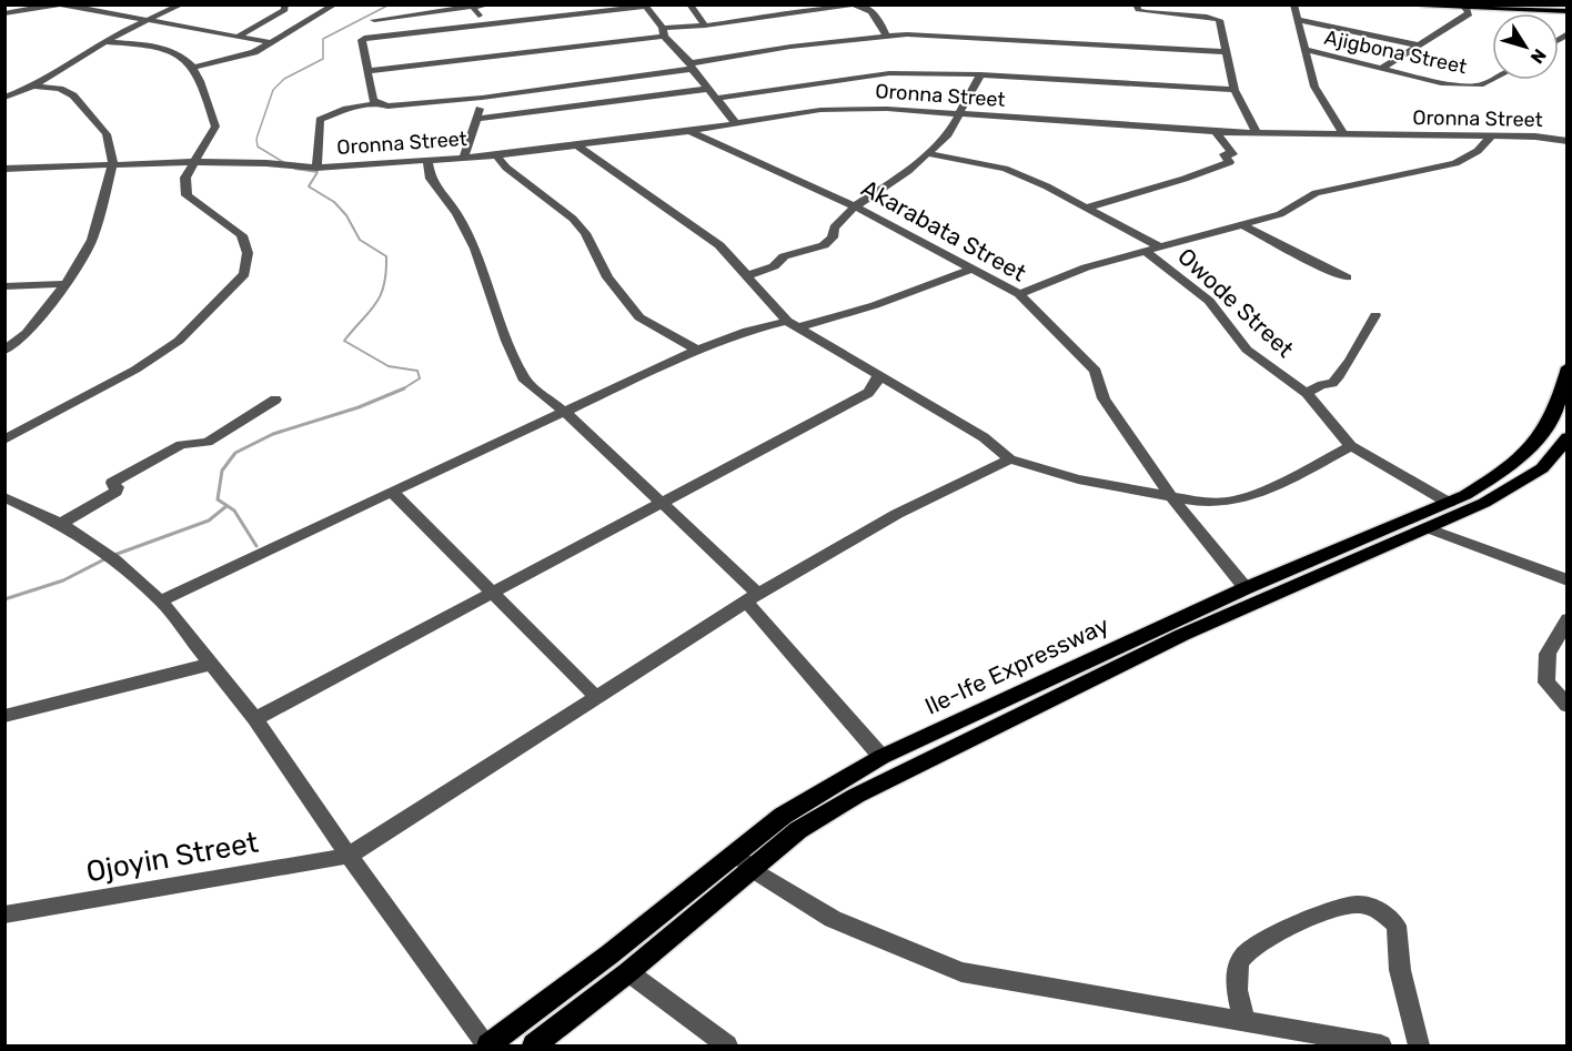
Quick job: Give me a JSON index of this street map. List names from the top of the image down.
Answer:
{
  "streets": {
    "main road": ["Ile-Ife Expressway"],
    "street": [
      "Ajigbona Street",
      "Oronna Street",
      "Akarabata Street",
      "Owode Street",
      "Ojoyin Street"
    ]
  },
  "crossings": [
    ["Oronna Street", "Akarabata Street"],
    ["Akarabata Street", "Ile-Ife Expressway"],
    ["Owode Street", "Ile-Ife Expressway"]
  ],
  "north": "bottom right"
}
